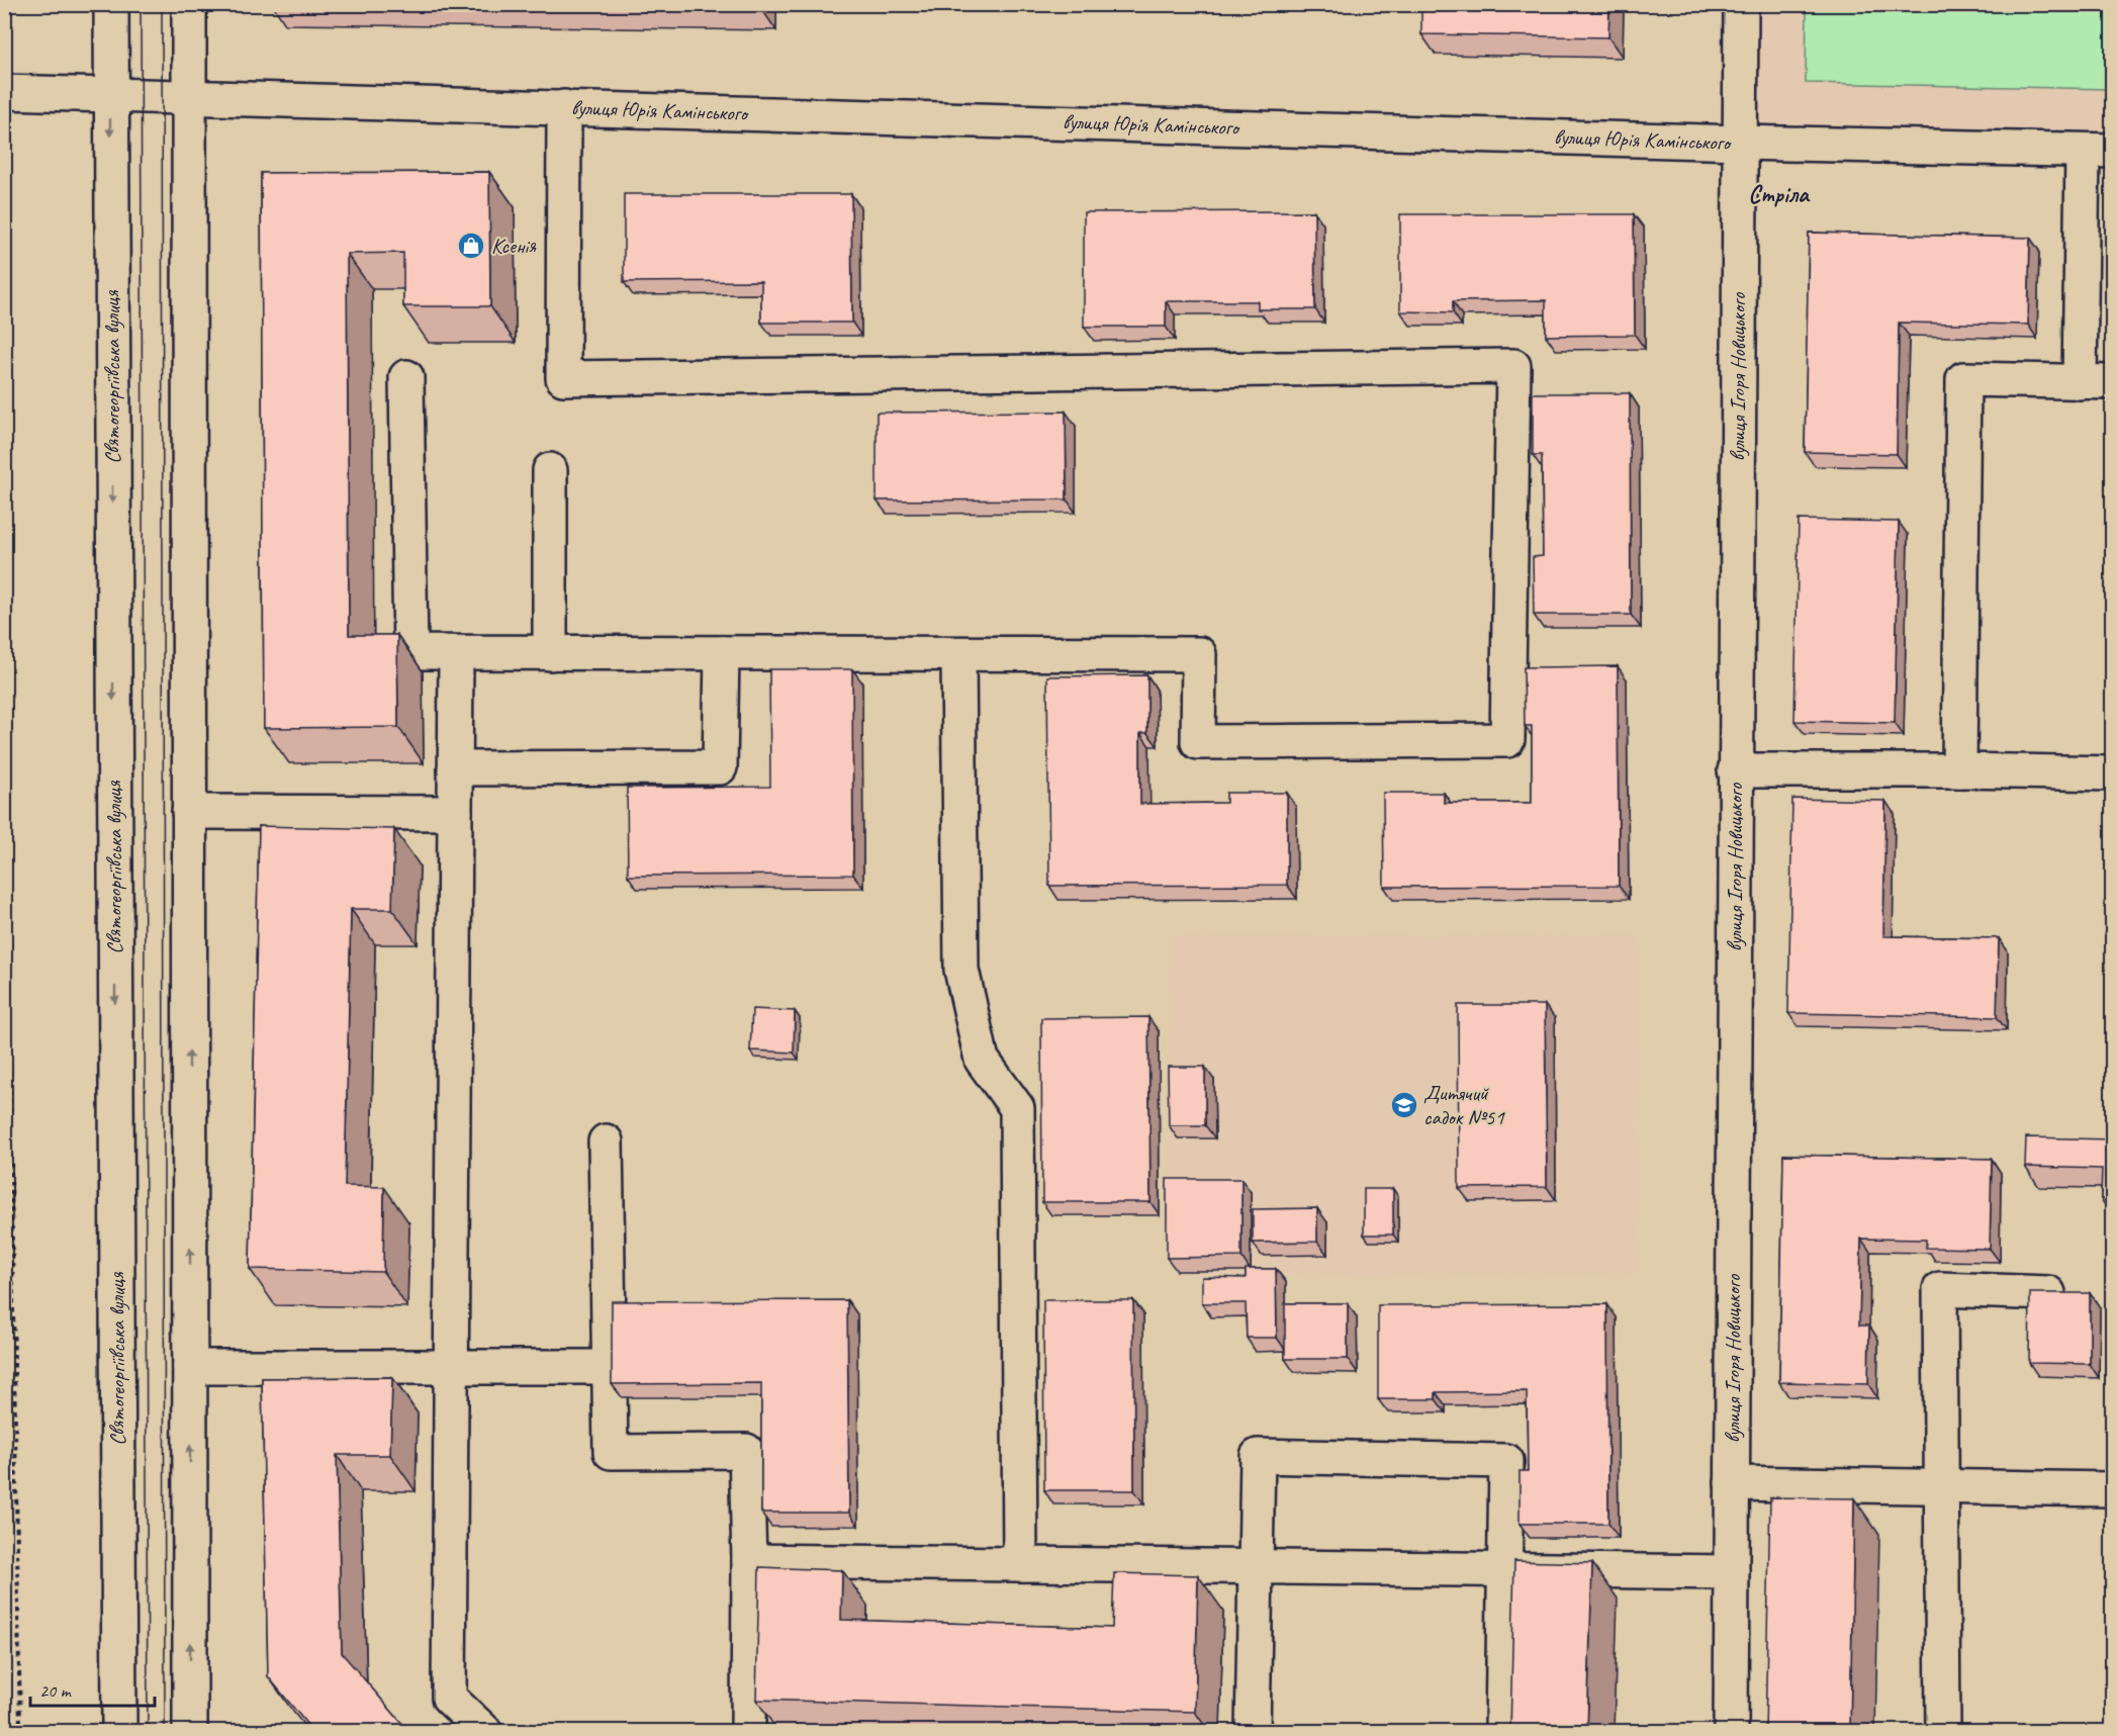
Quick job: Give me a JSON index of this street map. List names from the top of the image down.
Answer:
{
  "streets": {
    "street": ["вулиця Юрія Камінського", "Святогеоргіївська вулиця", "вулиця Ігоря Новицького"]
  },
  "crossings": [
    ["вулиця Юрія Камінського", "Святогеоргіївська вулиця"],
    ["вулиця Юрія Камінського", "вулиця Ігоря Новицького"]
  ],
  "districts": ["Стріла"],
  "places": {
    "shop": ["Ксенія"],
    "school or university": ["Дитячий садок №51"]
  },
  "scale_bar": "20 m"
}
